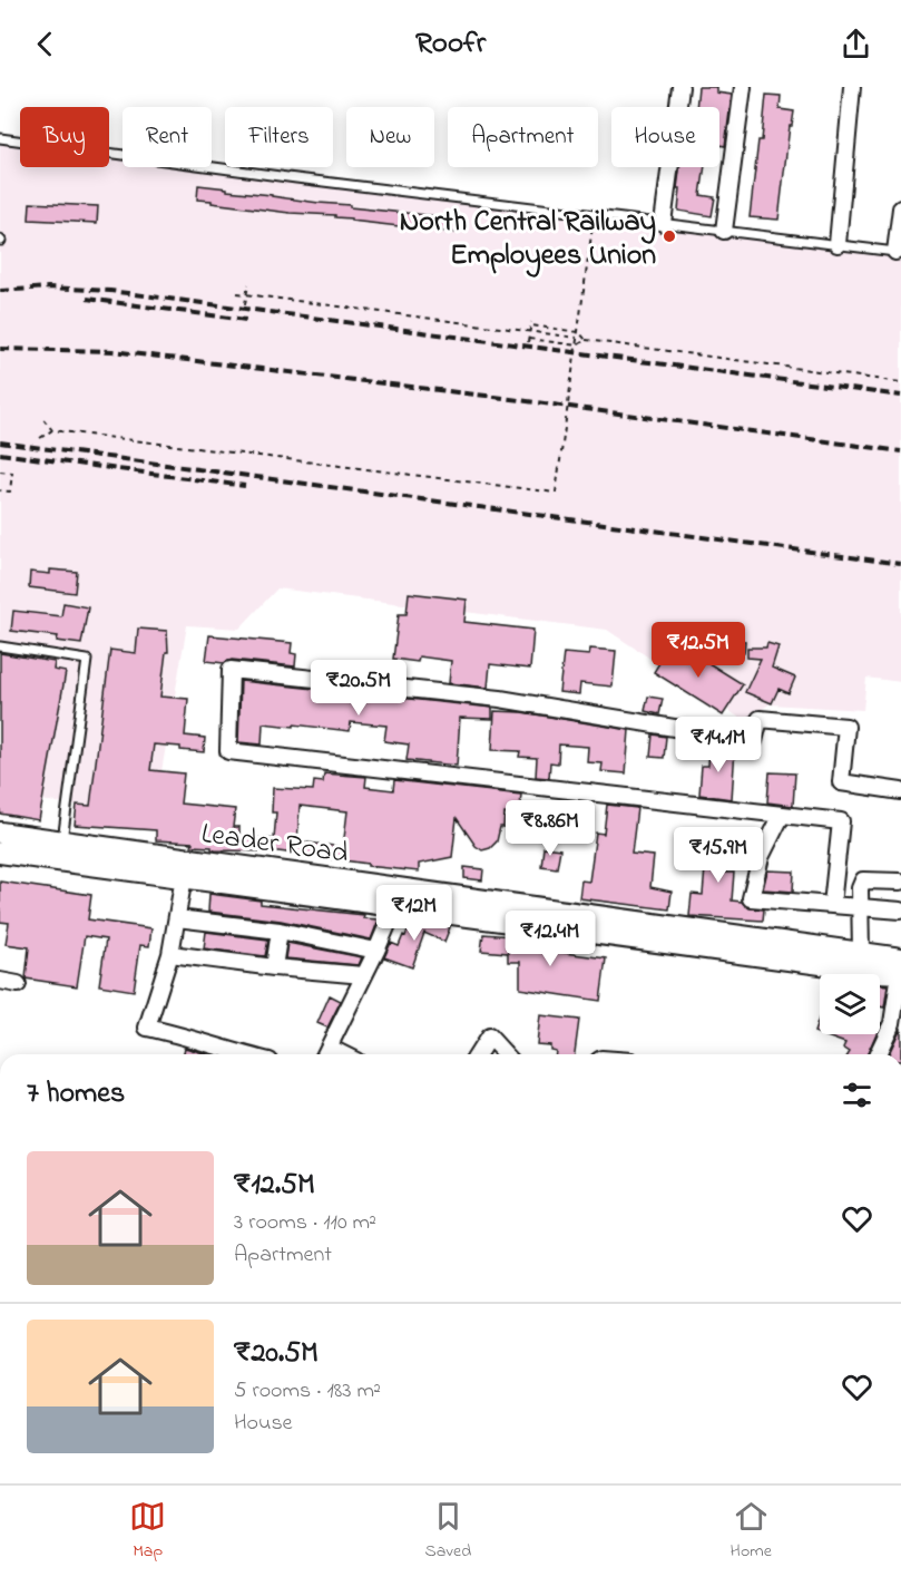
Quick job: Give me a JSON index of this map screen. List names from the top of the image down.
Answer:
{
  "streets": {
    "main road": ["Leader Road"]
  },
  "places": ["North Central Railway Employees Union"],
  "page": {
    "header": "Roofr",
    "chip": [
      "Buy",
      "Rent",
      "Filters",
      "New",
      "Apartment",
      "House"
    ],
    "price": [
      "₹12.5M",
      "₹20.5M",
      "₹14.1M",
      "₹8.86M",
      "₹15.9M",
      "₹12M",
      "₹12.4M"
    ],
    "heading": "7 homes",
    "list": [
      {
        "name": "₹12.5M",
        "note": "3 rooms · 110 m² · Apartment"
      },
      {
        "name": "₹20.5M",
        "note": "5 rooms · 183 m² · House"
      }
    ],
    "tabs": ["Map", "Saved", "Home"]
  }
}
